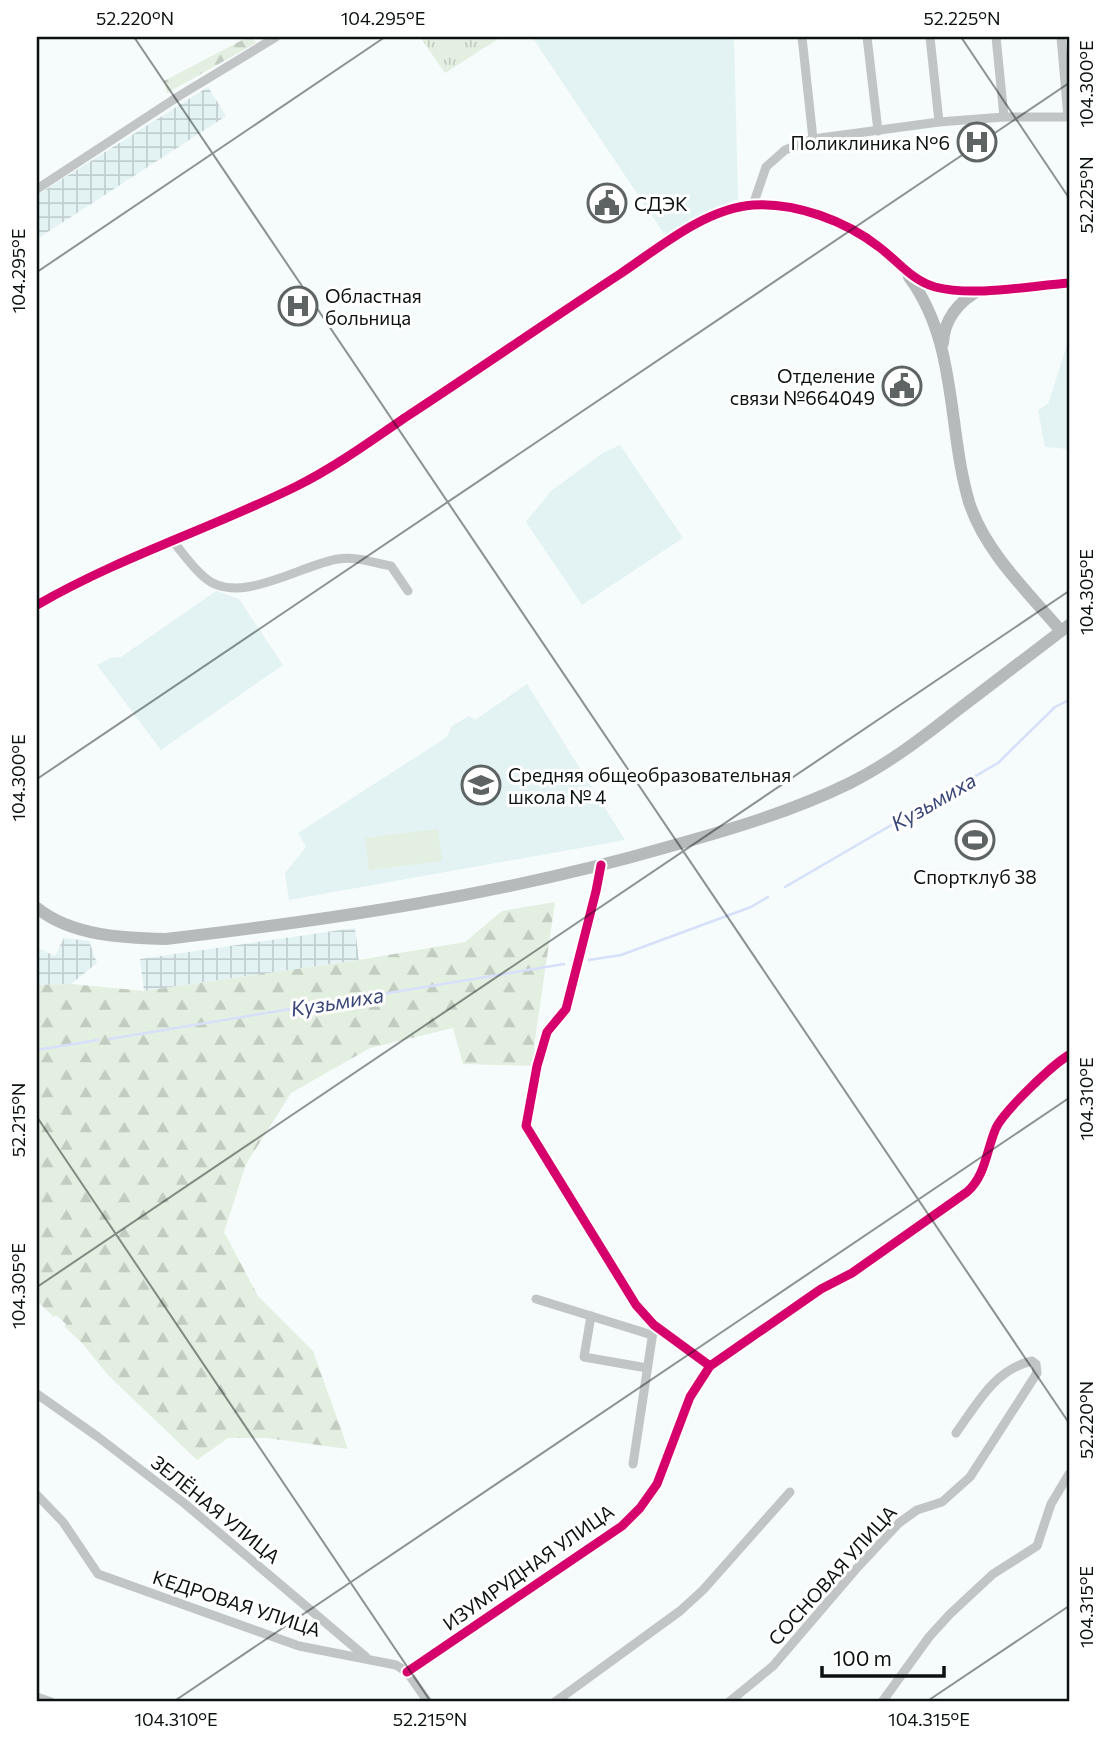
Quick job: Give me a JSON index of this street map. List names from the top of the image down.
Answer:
{
  "streets": {
    "street": [
      "ЗЕЛЁНАЯ УЛИЦА",
      "ИЗУМРУДНАЯ УЛИЦА",
      "СОСНОВАЯ УЛИЦА",
      "КЕДРОВАЯ УЛИЦА"
    ]
  },
  "crossings": [
    ["ЗЕЛЁНАЯ УЛИЦА", "КЕДРОВАЯ УЛИЦА"],
    ["ИЗУМРУДНАЯ УЛИЦА", "КЕДРОВАЯ УЛИЦА"]
  ],
  "water": ["Кузьмиха"],
  "places": {
    "hospital": ["Поликлиника N°6", "Областная больница"],
    "public building": ["СДЭК", "Отделение связи №664049"],
    "school or university": ["Средняя общеобразовательная школа № 4"],
    "sports": ["Спортклуб 38"]
  },
  "scale_bar": "100 m",
  "coordinates": [
    "52.220°N",
    "104.295°E",
    "52.225°N",
    "104.300°E",
    "104.305°E",
    "104.310°E",
    "52.215°N",
    "104.315°E"
  ]
}
